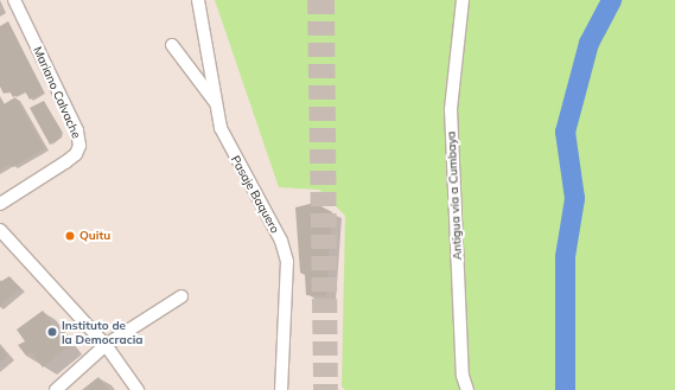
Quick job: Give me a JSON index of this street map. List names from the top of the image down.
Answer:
{
  "streets": {
    "street": ["Mariano Calvache", "Pasaje Baquero", "Antigua vía a Cumbaya"]
  },
  "places": ["Quitu", "Instituto de la Democracia"]
}
